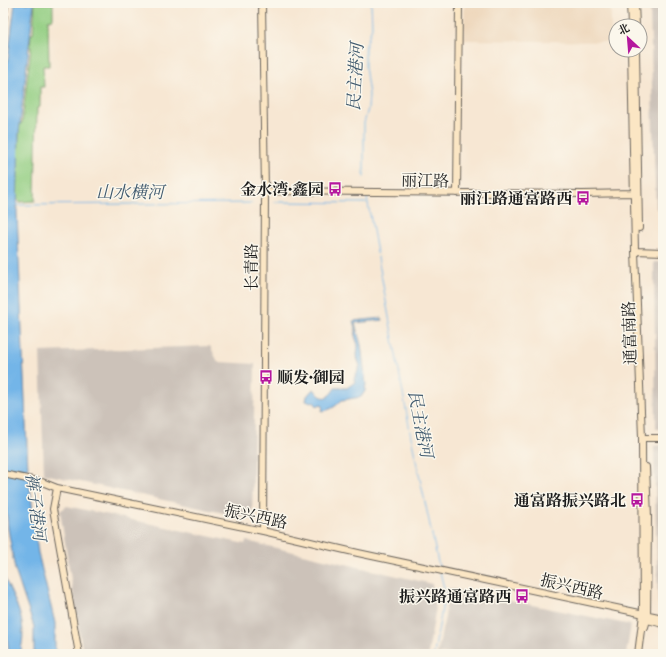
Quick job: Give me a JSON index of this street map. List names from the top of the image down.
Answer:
{
  "streets": {
    "street": [
      "丽江路",
      "长青路",
      "通富南路",
      "振兴西路"
    ]
  },
  "crossings": [
    ["丽江路", "长青路"],
    ["丽江路", "通富南路"],
    ["长青路", "振兴西路"],
    ["通富南路", "振兴西路"]
  ],
  "water": ["民主港河", "山水横河", "裤子港河"],
  "places": {
    "bus stop": [
      "金水湾·鑫园",
      "丽江路通富路西",
      "顺发·御园",
      "通富路振兴路北",
      "振兴路通富路西"
    ]
  },
  "north": "top left"
}
